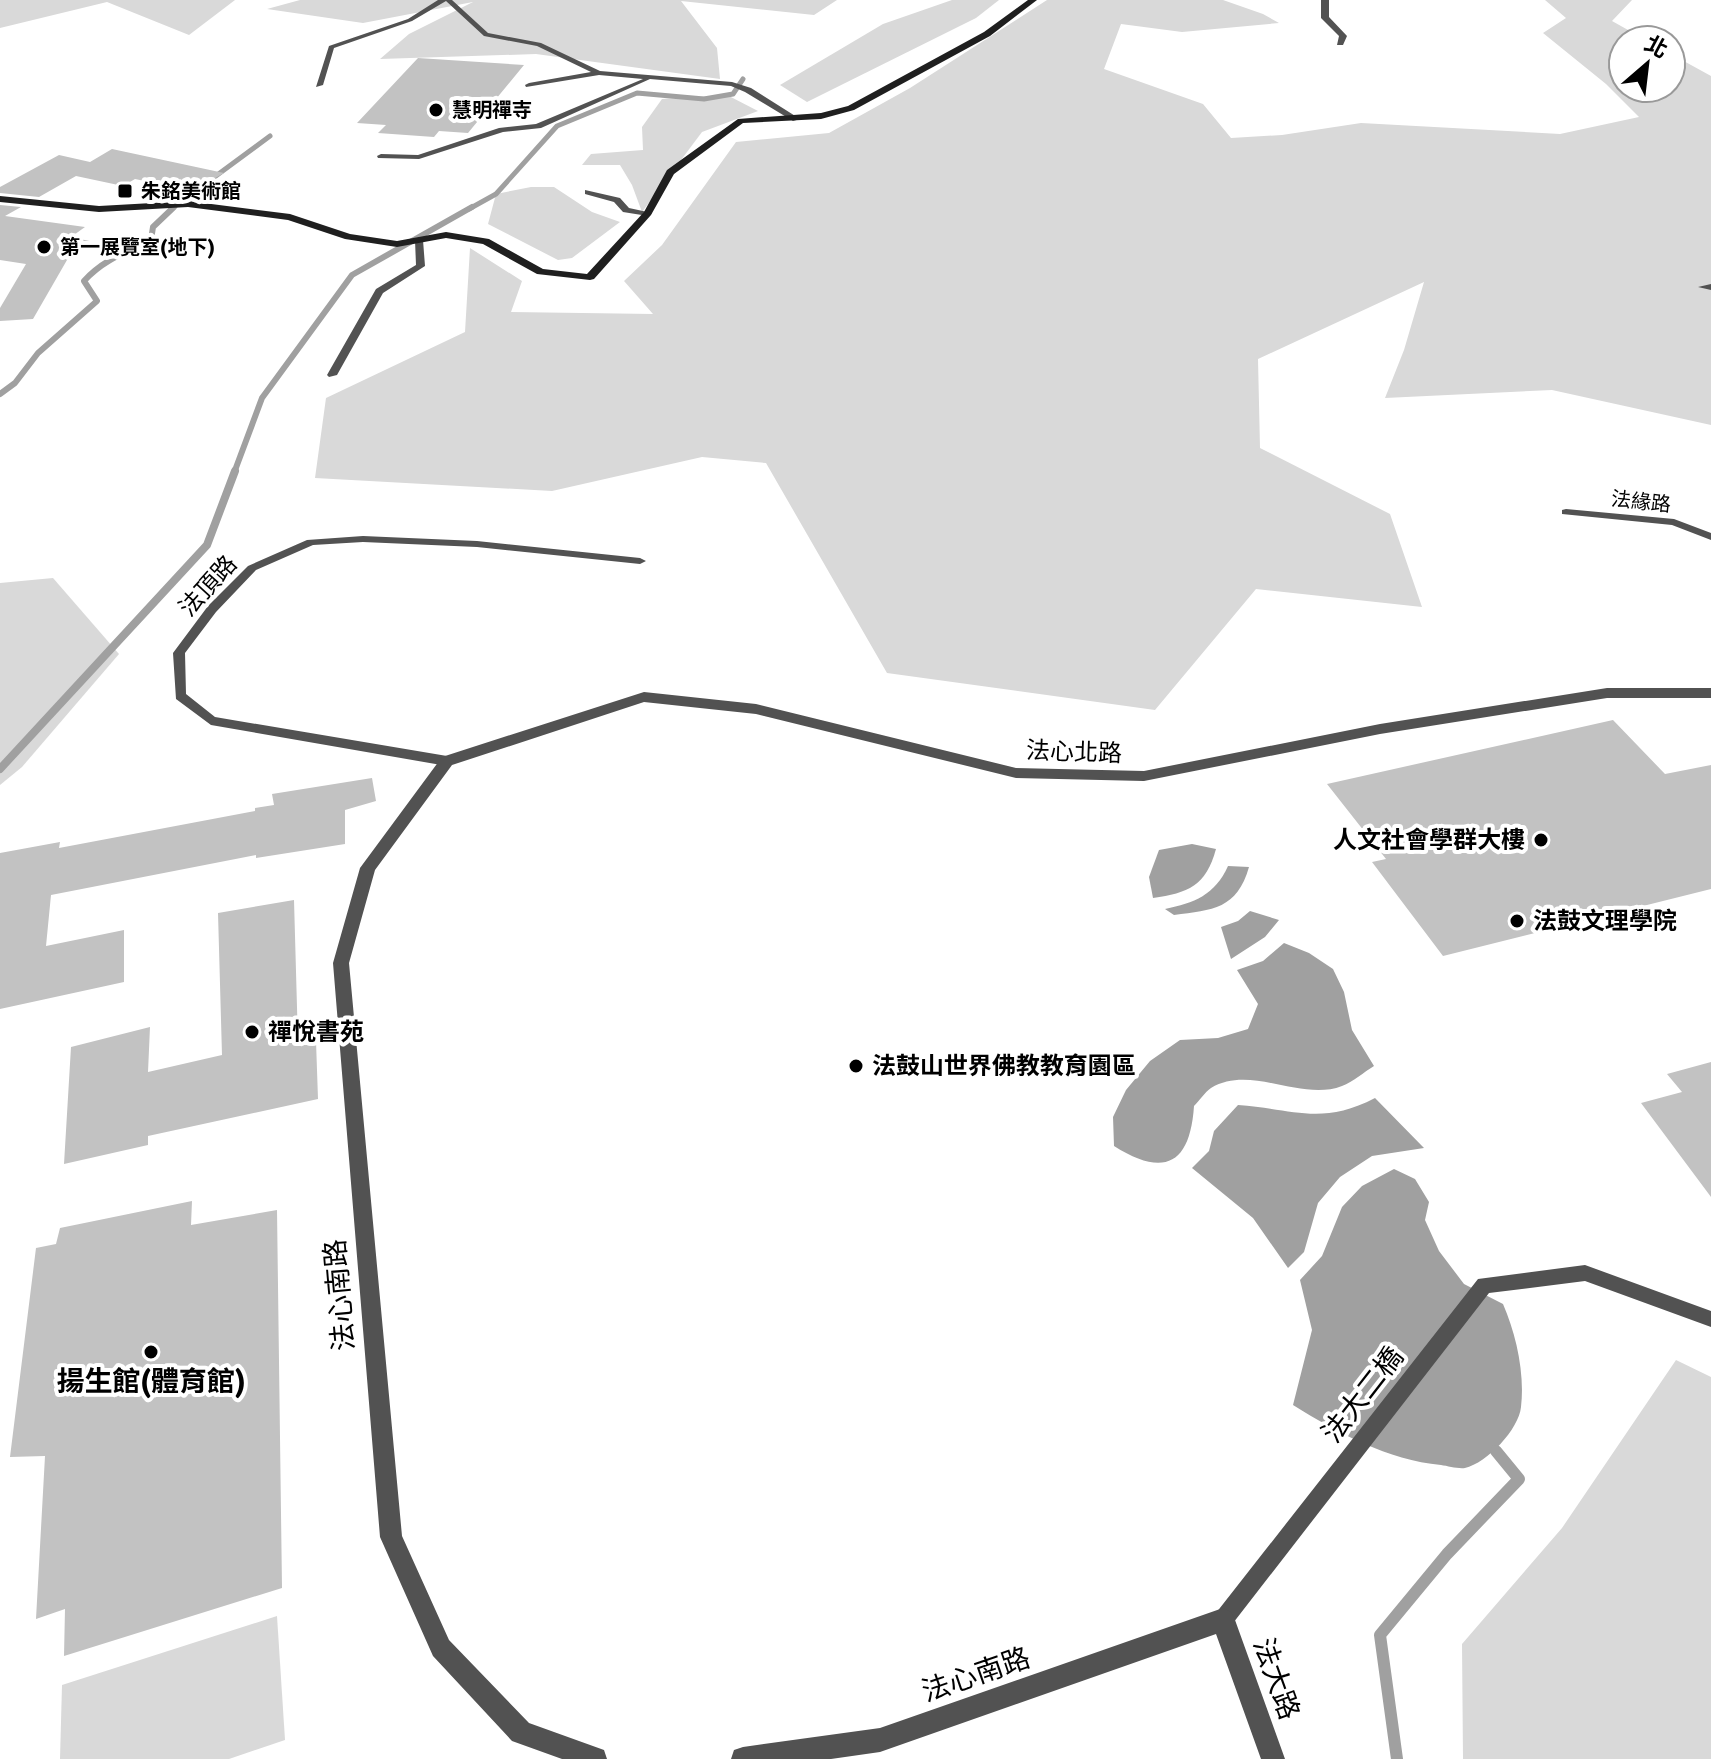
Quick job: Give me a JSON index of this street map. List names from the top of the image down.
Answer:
{
  "streets": {
    "street": ["法心北路", "法心南路", "法大路"],
    "lane": ["法緣路", "法頂路", "法大二橋"]
  },
  "crossings": [
    ["法頂路", "法心北路"],
    ["法頂路", "法心南路"],
    ["法心北路", "法心南路"],
    ["法心南路", "法大二橋"],
    ["法心南路", "法大路"],
    ["法大二橋", "法大路"]
  ],
  "places": {
    "other": [
      "慧明禪寺",
      "第一展覽室(地下)",
      "人文社會學群大樓",
      "法鼓文理學院",
      "禪悅書苑",
      "法鼓山世界佛教教育園區",
      "揚生館(體育館)"
    ],
    "transit": ["朱銘美術館"]
  },
  "north": "top right"
}
